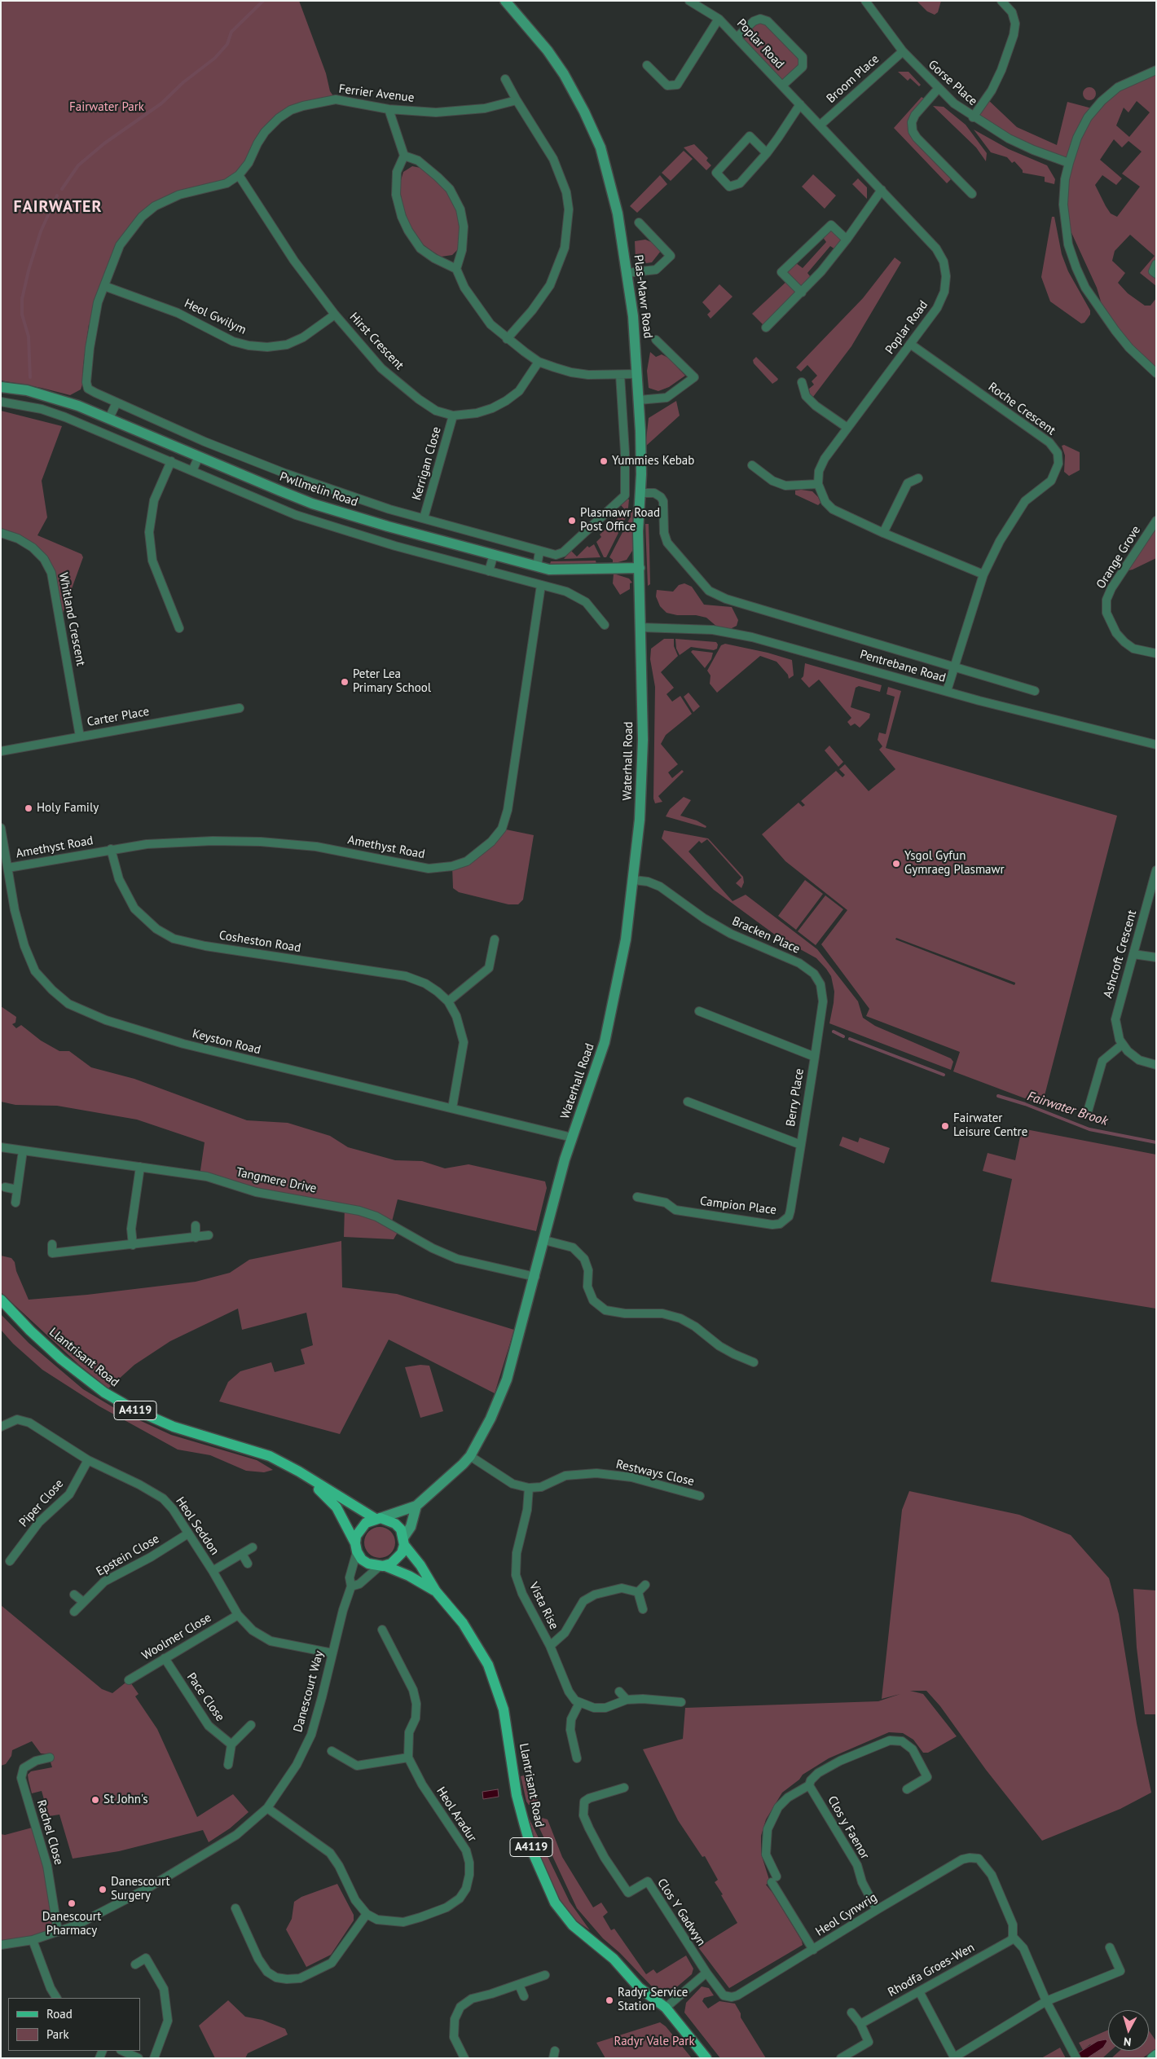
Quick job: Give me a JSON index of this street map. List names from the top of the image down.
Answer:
{
  "streets": {
    "main road": ["Llantrisant Road", "A4119"],
    "street": [
      "Poplar Road",
      "Broom Place",
      "Gorse Place",
      "Ferrier Avenue",
      "Plas-Mawr Road",
      "Heol Gwilym",
      "Hirst Crescent",
      "Roche Crescent",
      "Kerrigan Close",
      "Pwllmelin Road",
      "Orange Grove",
      "Whitland Crescent",
      "Pentrebane Road",
      "Carter Place",
      "Waterhall Road",
      "Amethyst Road",
      "Bracken Place",
      "Cosheston Road",
      "Ashcroft Crescent",
      "Keyston Road",
      "Berry Place",
      "Tangmere Drive",
      "Campion Place",
      "Restways Close",
      "Piper Close",
      "Heol Seddon",
      "Epstein Close",
      "Vista Rise",
      "Woolmer Close",
      "Danescourt Way",
      "Pace Close",
      "Heol Aradur",
      "Clos y Faenor",
      "Rachel Close",
      "Clos Y Gadwyn",
      "Heol Cynwrig",
      "Rhodfa Groes-Wen"
    ]
  },
  "crossings": [
    ["Poplar Road", "Broom Place"],
    ["Poplar Road", "Roche Crescent"],
    ["Broom Place", "Gorse Place"],
    ["Ferrier Avenue", "Heol Gwilym"],
    ["Ferrier Avenue", "Hirst Crescent"],
    ["Ferrier Avenue", "Pwllmelin Road"],
    ["Plas-Mawr Road", "Pwllmelin Road"],
    ["Plas-Mawr Road", "Pentrebane Road"],
    ["Plas-Mawr Road", "Waterhall Road"],
    ["Heol Gwilym", "Hirst Crescent"],
    ["Hirst Crescent", "Kerrigan Close"],
    ["Roche Crescent", "Pentrebane Road"],
    ["Kerrigan Close", "Pwllmelin Road"],
    ["Whitland Crescent", "Carter Place"],
    ["Pentrebane Road", "Waterhall Road"],
    ["Waterhall Road", "Bracken Place"],
    ["Waterhall Road", "Keyston Road"],
    ["Waterhall Road", "Tangmere Drive"],
    ["Waterhall Road", "Llantrisant Road"],
    ["Waterhall Road", "Danescourt Way"],
    ["Amethyst Road", "Cosheston Road"],
    ["Amethyst Road", "Keyston Road"],
    ["Bracken Place", "Berry Place"],
    ["Cosheston Road", "Keyston Road"],
    ["Berry Place", "Campion Place"],
    ["Llantrisant Road", "Danescourt Way"],
    ["Restways Close", "Vista Rise"],
    ["Piper Close", "Heol Seddon"],
    ["Heol Seddon", "Epstein Close"],
    ["Heol Seddon", "Woolmer Close"],
    ["Heol Seddon", "Danescourt Way"],
    ["Woolmer Close", "Pace Close"],
    ["Danescourt Way", "Rachel Close"],
    ["Clos y Faenor", "Heol Cynwrig"],
    ["Clos Y Gadwyn", "Heol Cynwrig"],
    ["Heol Cynwrig", "Rhodfa Groes-Wen"]
  ],
  "districts": ["FAIRWATER"],
  "water": ["Fairwater Brook"],
  "parks": ["Fairwater Park", "Radyr Vale Park"],
  "places": [
    "Yummies Kebab",
    "Plasmawr Road Post Office",
    "Peter Lea Primary School",
    "Holy Family",
    "Ysgol Gyfun Gymraeg Plasmawr",
    "Fairwater Leisure Centre",
    "St John's",
    "Danescourt Surgery",
    "Danescourt Pharmacy",
    "Radyr Service Station"
  ],
  "legend": ["Road", "Park"],
  "north": "bottom"
}
